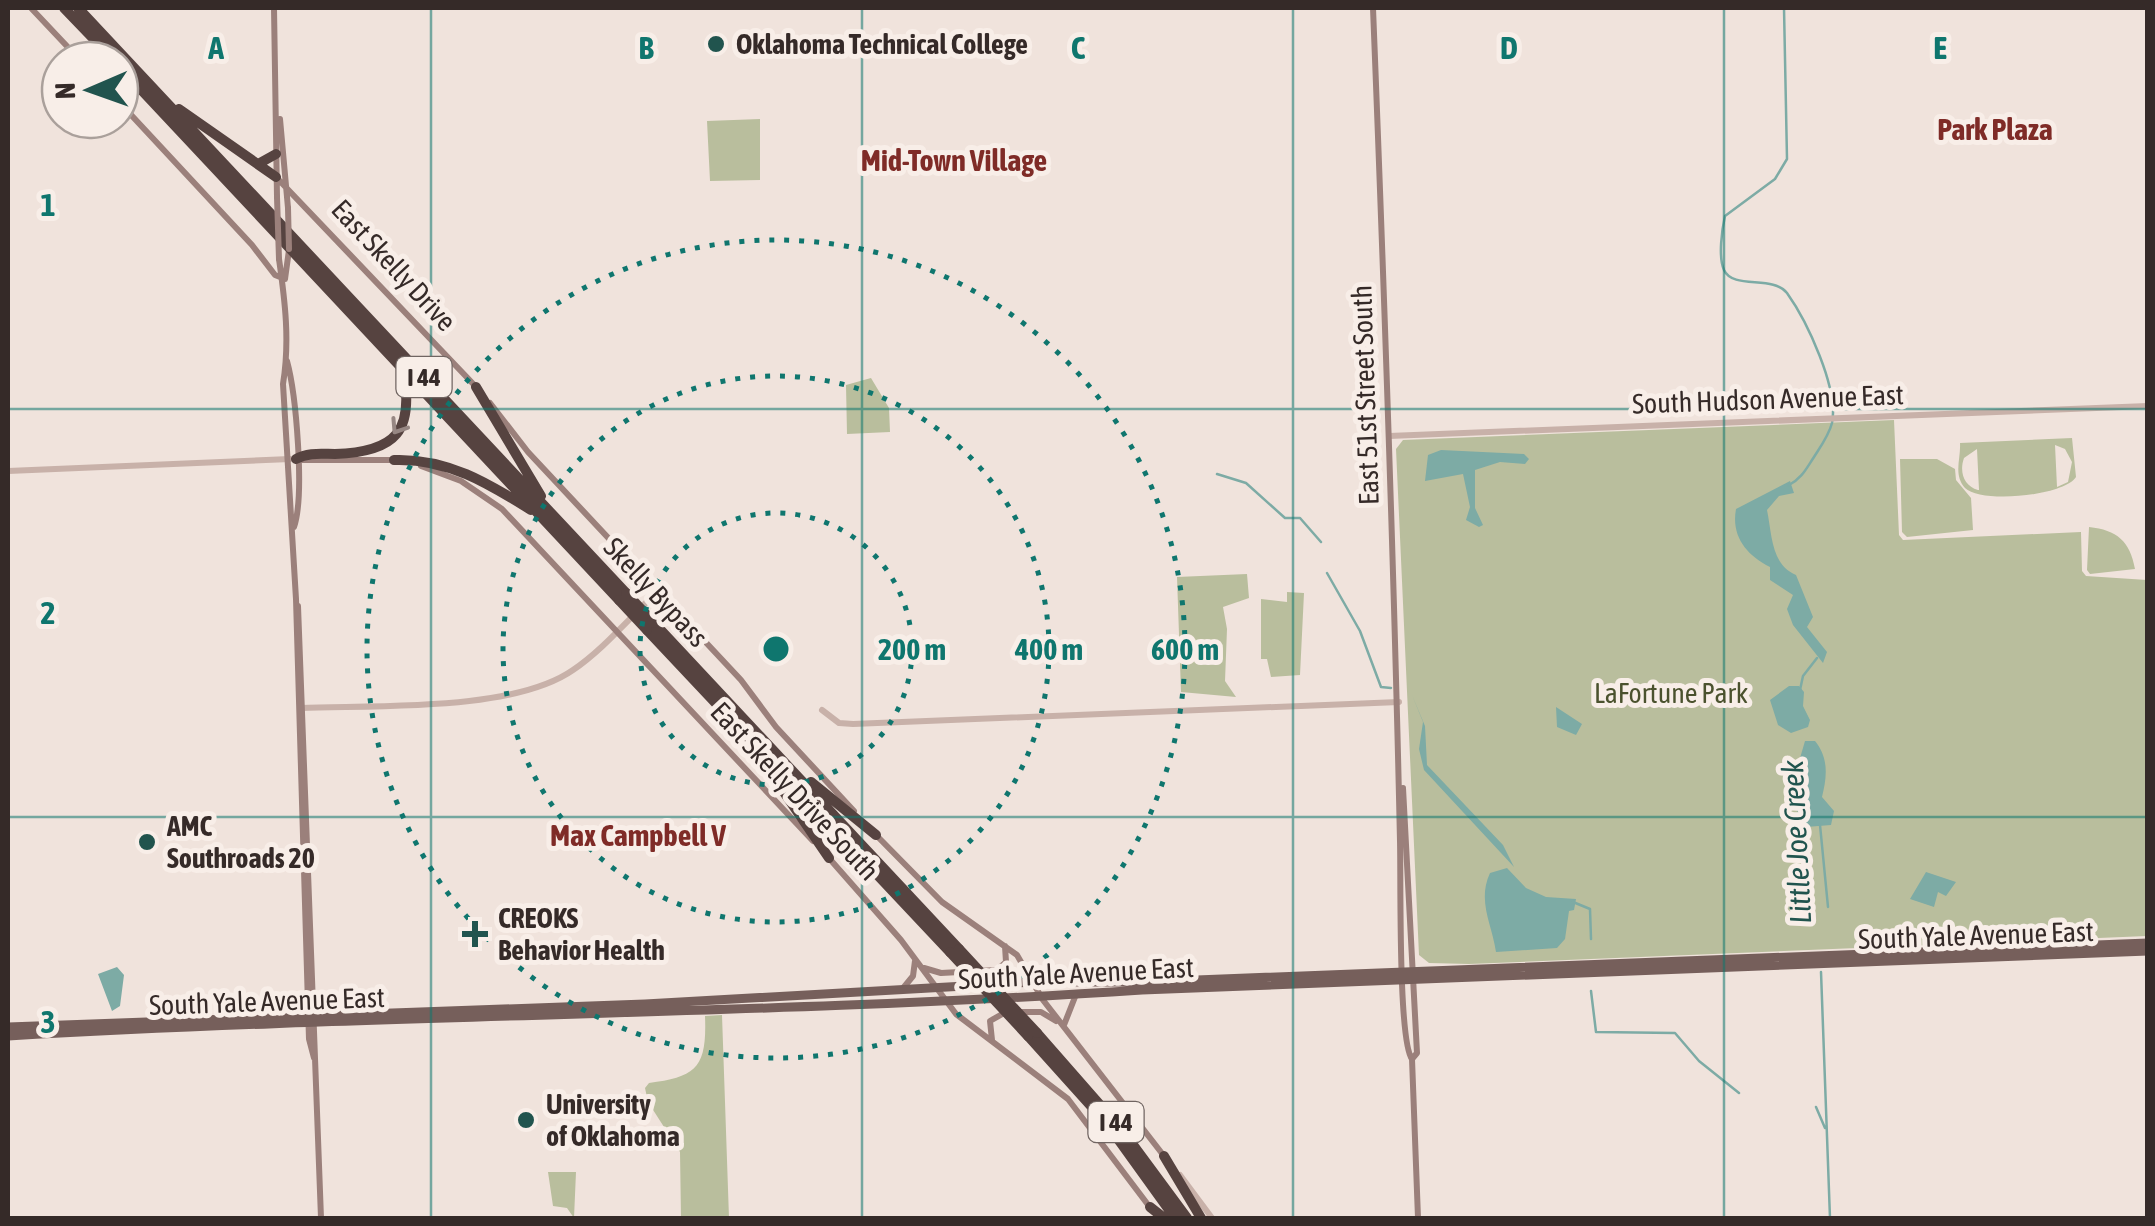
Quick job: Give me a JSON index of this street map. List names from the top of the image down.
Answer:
{
  "streets": {
    "highway": ["I 44", "Skelly Bypass"],
    "main road": [
      "East Skelly Drive",
      "East 51st Street South",
      "East Skelly Drive South",
      "South Yale Avenue East"
    ],
    "street": ["South Hudson Avenue East"]
  },
  "crossings": [
    ["East Skelly Drive", "East Skelly Drive South"],
    ["East 51st Street South", "South Hudson Avenue East"],
    ["East 51st Street South", "South Yale Avenue East"],
    ["East Skelly Drive South", "South Yale Avenue East"]
  ],
  "districts": ["Park Plaza", "Mid-Town Village", "Max Campbell V"],
  "water": ["Little Joe Creek"],
  "parks": ["LaFortune Park"],
  "places": {
    "other": ["Oklahoma Technical College", "AMC Southroads 20", "University of Oklahoma"],
    "health": ["CREOKS Behavior Health"]
  },
  "north": "left",
  "grid": {
    "columns": [
      "A",
      "B",
      "C",
      "D",
      "E"
    ],
    "rows": ["1", "2", "3"]
  },
  "rings": ["200 m", "400 m", "600 m"]
}
